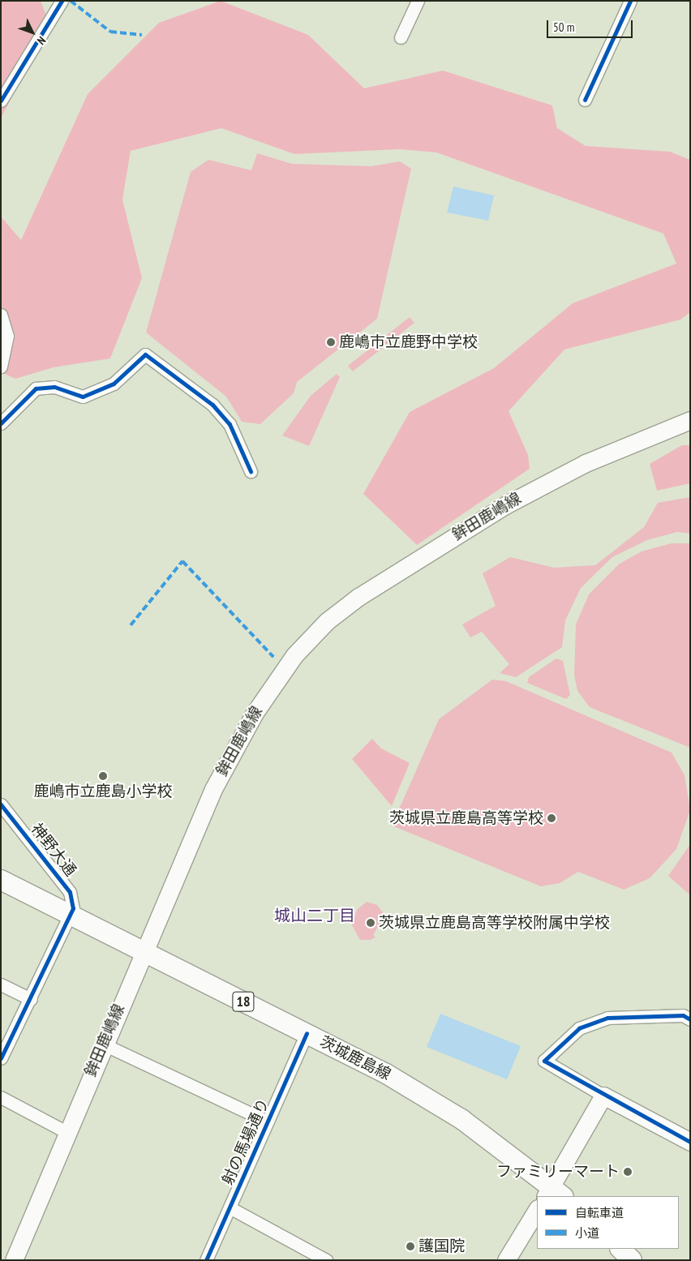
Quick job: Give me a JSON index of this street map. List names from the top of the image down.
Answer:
{
  "streets": {
    "main road": ["鉾田鹿嶋線", "18", "茨城鹿島線"],
    "street": ["神野大通", "射の馬場通り"]
  },
  "crossings": [
    ["鉾田鹿嶋線", "茨城鹿島線"],
    ["神野大通", "茨城鹿島線"],
    ["茨城鹿島線", "射の馬場通り"]
  ],
  "districts": ["城山二丁目"],
  "places": [
    "鹿嶋市立鹿野中学校",
    "鹿嶋市立鹿島小学校",
    "茨城県立鹿島高等学校",
    "茨城県立鹿島高等学校附属中学校",
    "ファミリーマート",
    "護国院"
  ],
  "legend": ["自転車道", "小道"],
  "scale_bar": "50 m",
  "north": "bottom right"
}
